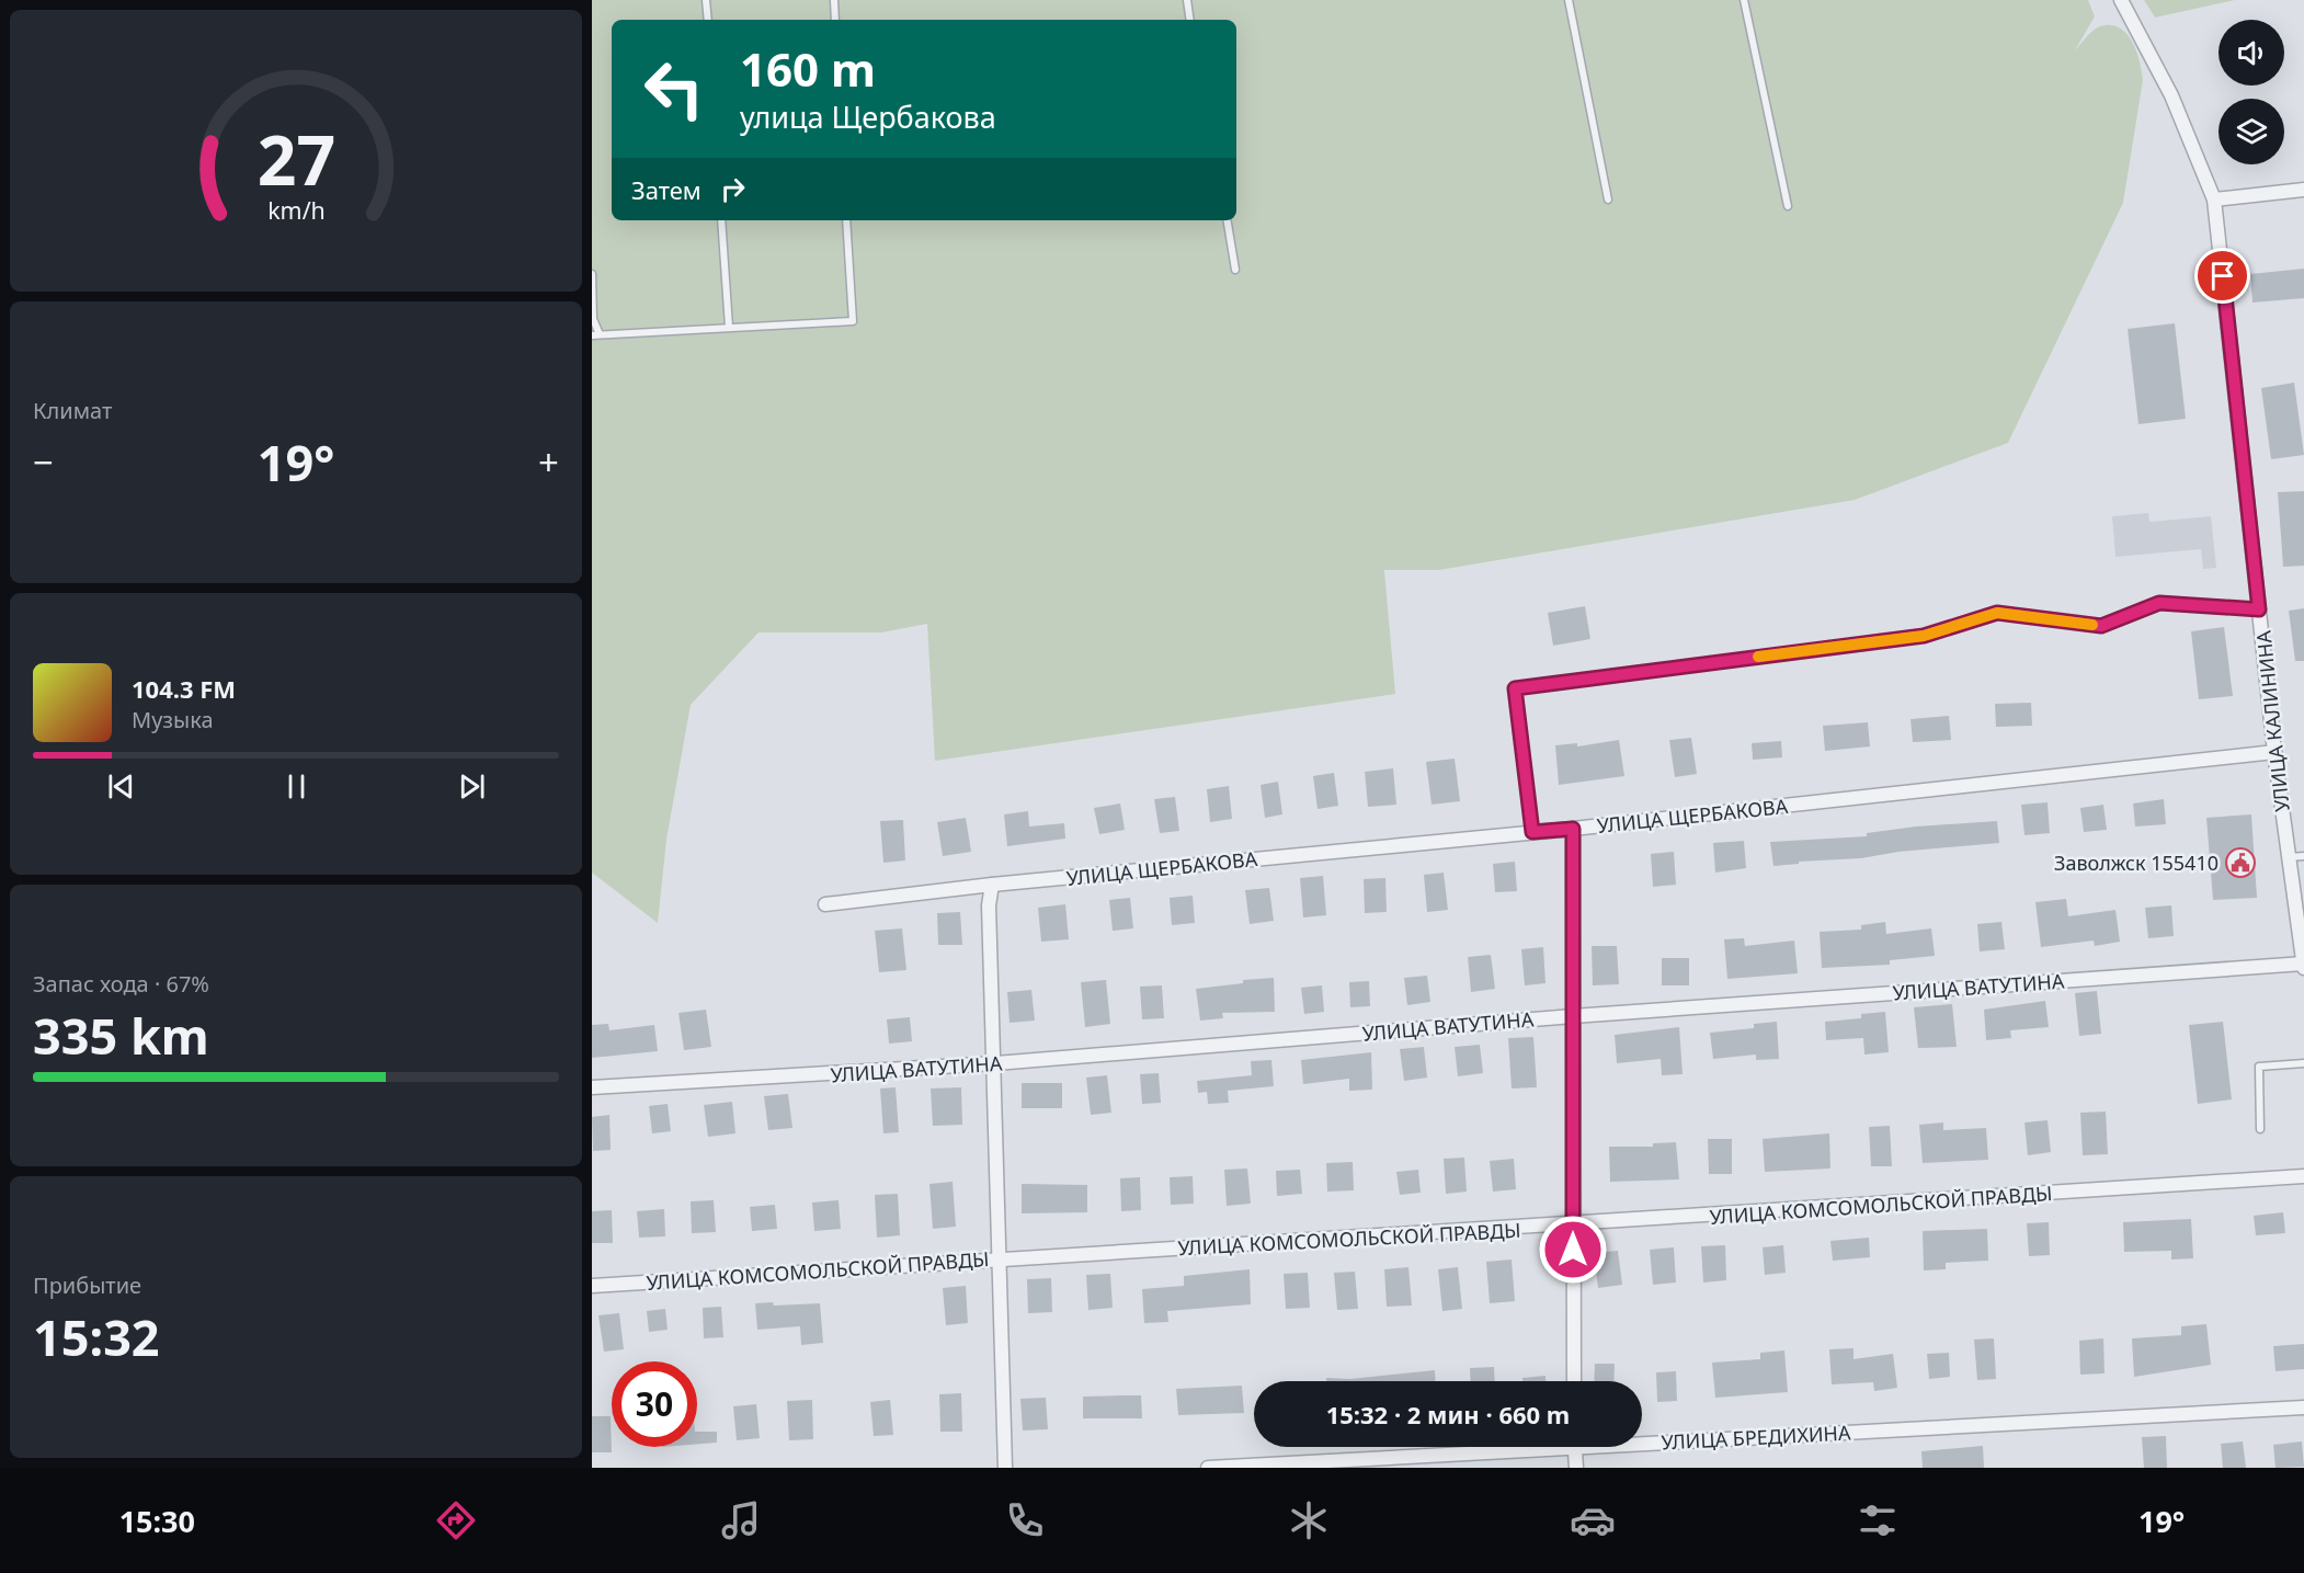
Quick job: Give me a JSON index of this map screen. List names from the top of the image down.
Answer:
{
  "streets": {
    "street": [
      "УЛИЦА КАЛИНИНА",
      "УЛИЦА ЩЕРБАКОВА",
      "УЛИЦА ВАТУТИНА",
      "УЛИЦА КОМСОМОЛЬСКОЙ ПРАВДЫ",
      "УЛИЦА БРЕДИХИНА"
    ]
  },
  "crossings": [
    ["УЛИЦА КАЛИНИНА", "УЛИЦА ЩЕРБАКОВА"],
    ["УЛИЦА КАЛИНИНА", "УЛИЦА ВАТУТИНА"]
  ],
  "places": {
    "public building": ["Заволжск 155410"]
  },
  "page": {
    "turn": ["160 m", "улица Щербакова"],
    "then": "Затем",
    "tile": [
      "Климат",
      ["Запас хода · 67%", "335 km"],
      ["Прибытие", "15:32"]
    ],
    "heat": ["−", "19°", "+"],
    "song": ["104.3 FM", "Музыка"],
    "limit": "30",
    "trip": "15:32 · 2 мин · 660 m",
    "tabs": ["15:30", "19°"],
    "gauge": ["27", "km/h"]
  }
}
